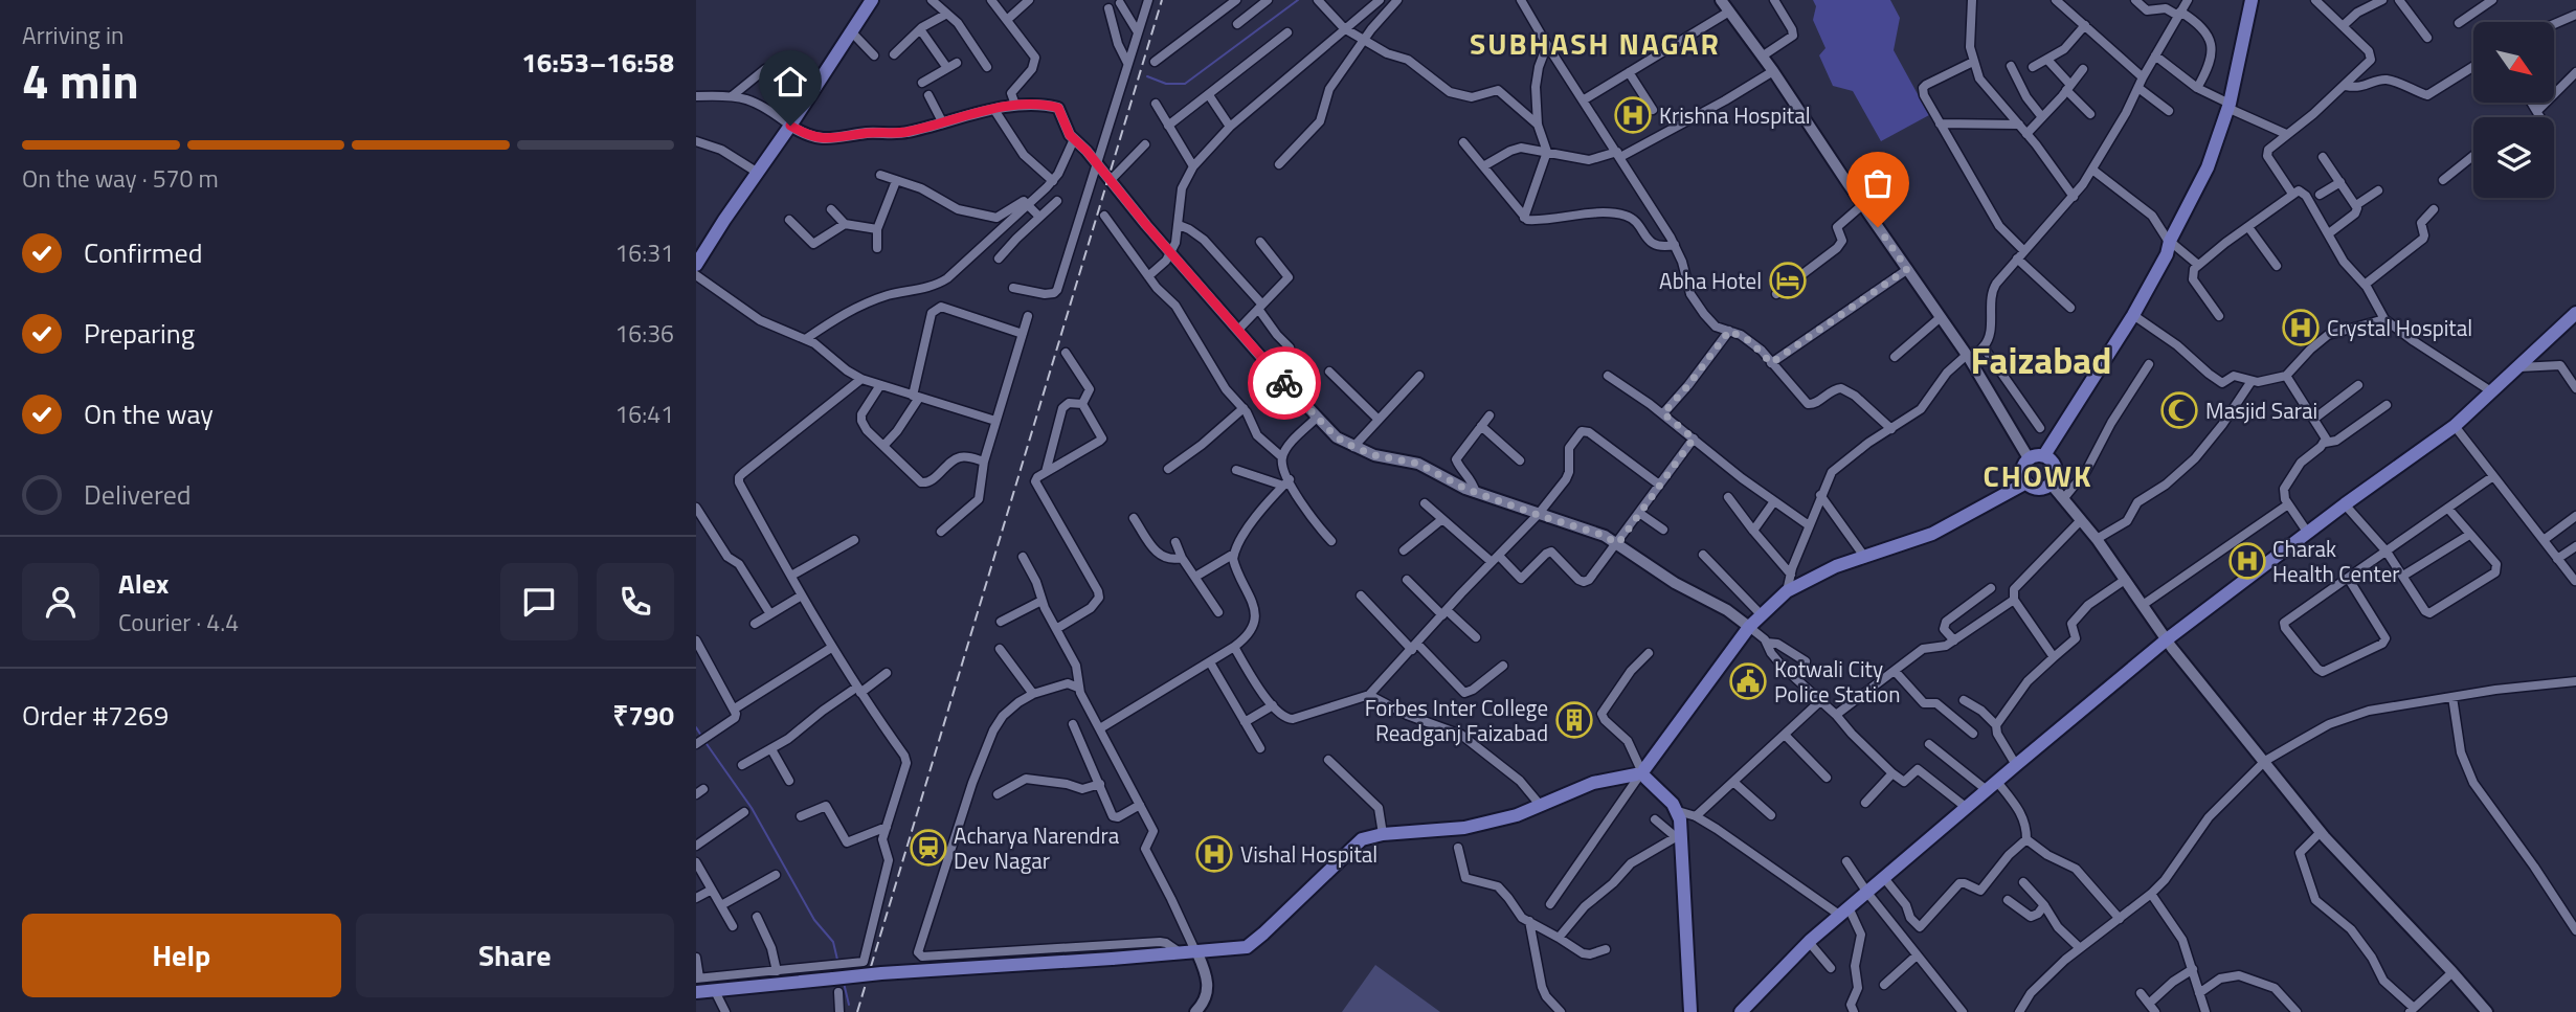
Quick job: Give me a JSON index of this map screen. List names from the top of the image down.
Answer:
{
  "districts": ["SUBHASH NAGAR", "Faizabad", "CHOWK"],
  "places": {
    "hospital": [
      "Krishna Hospital",
      "Crystal Hospital",
      "Charak Health Center",
      "Vishal Hospital"
    ],
    "hotel": ["Abha Hotel"],
    "mosque": ["Masjid Sarai"],
    "public building": ["Kotwali City Police Station"],
    "building": ["Forbes Inter College Readganj Faizabad"],
    "station": ["Acharya Narendra Dev Nagar"]
  },
  "north": "bottom right",
  "page": {
    "heading": ["4 min", "Arriving in", "16:53–16:58"],
    "panel": [
      "Alex",
      "Courier · 4.4",
      "Order #7269",
      "₹790"
    ],
    "bar": "On the way · 570 m",
    "list": [
      ["Confirmed", "16:31"],
      ["Preparing", "16:36"],
      ["On the way", "16:41"],
      "Delivered"
    ],
    "buttons": ["Help", "Share"]
  }
}
